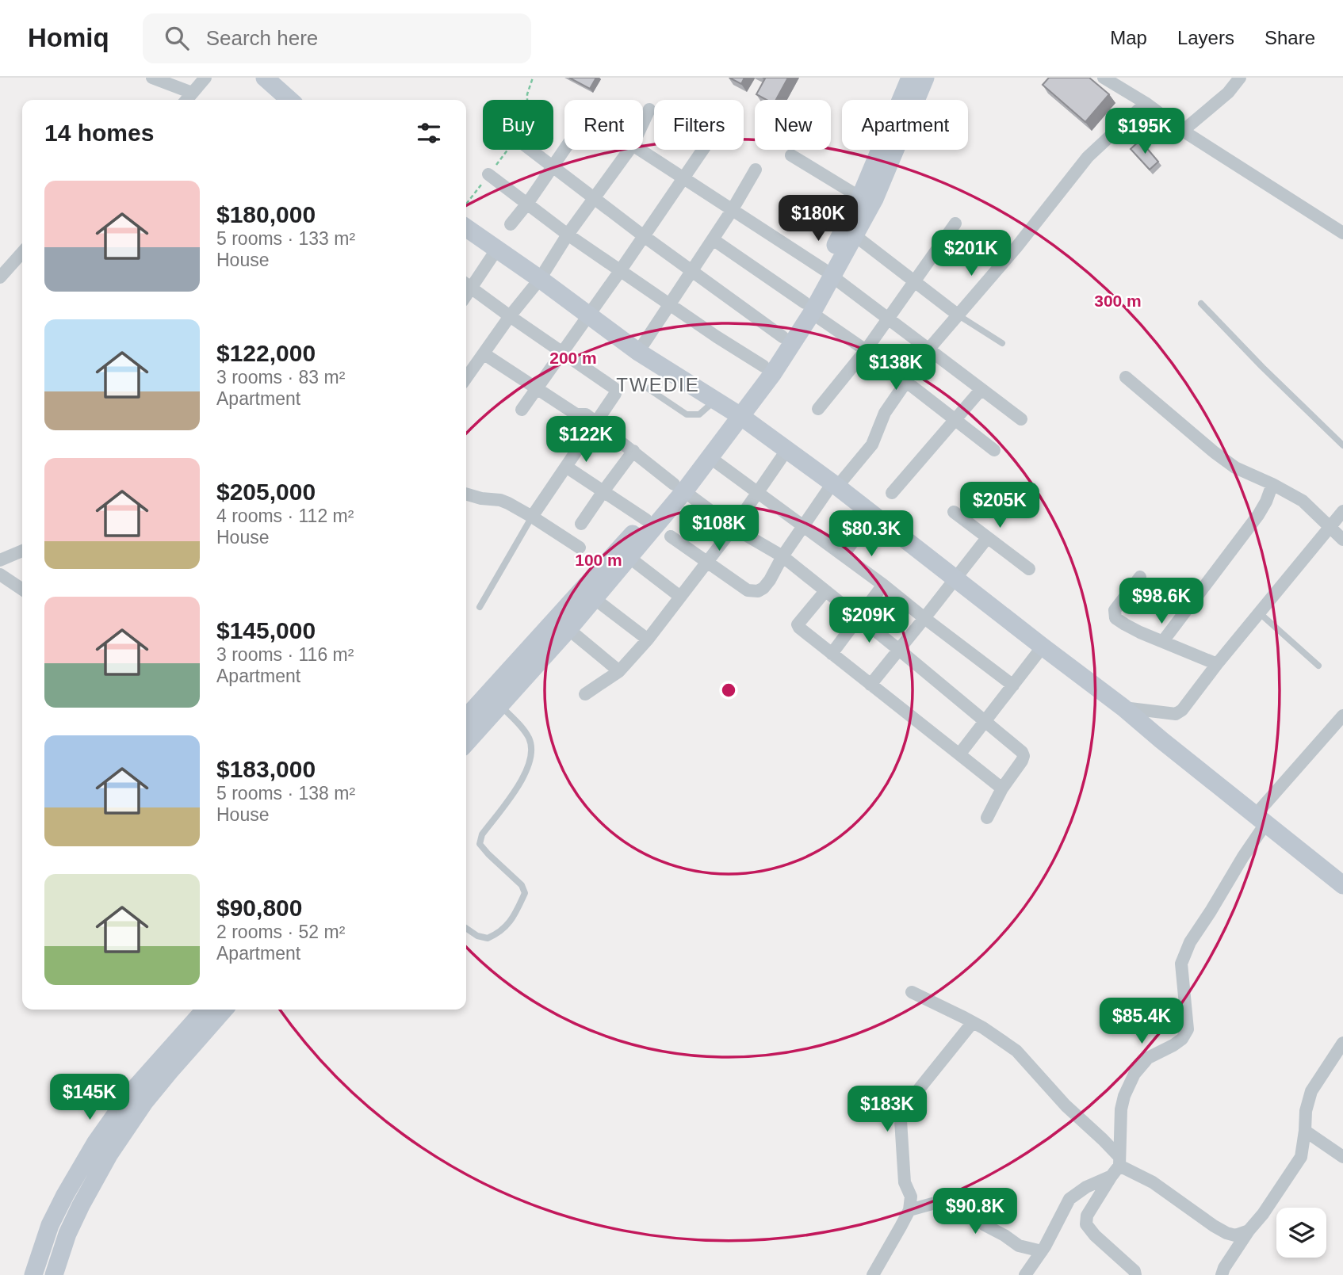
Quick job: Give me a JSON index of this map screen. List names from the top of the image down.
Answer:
{
  "districts": ["TWEDIE"],
  "page": {
    "header": "Homiq",
    "search": "Search here",
    "nav": ["Map", "Layers", "Share"],
    "chip": [
      "Buy",
      "Rent",
      "Filters",
      "New",
      "Apartment"
    ],
    "heading": "14 homes",
    "price": [
      "$195K",
      "$180K",
      "$201K",
      "$138K",
      "$122K",
      "$205K",
      "$108K",
      "$80.3K",
      "$98.6K",
      "$209K",
      "$85.4K",
      "$145K",
      "$183K",
      "$90.8K"
    ],
    "list": [
      {
        "name": "$180,000",
        "note": "5 rooms · 133 m² · House"
      },
      {
        "name": "$122,000",
        "note": "3 rooms · 83 m² · Apartment"
      },
      {
        "name": "$205,000",
        "note": "4 rooms · 112 m² · House"
      },
      {
        "name": "$145,000",
        "note": "3 rooms · 116 m² · Apartment"
      },
      {
        "name": "$183,000",
        "note": "5 rooms · 138 m² · House"
      },
      {
        "name": "$90,800",
        "note": "2 rooms · 52 m² · Apartment"
      }
    ]
  },
  "rings": ["300 m", "200 m", "100 m"]
}
